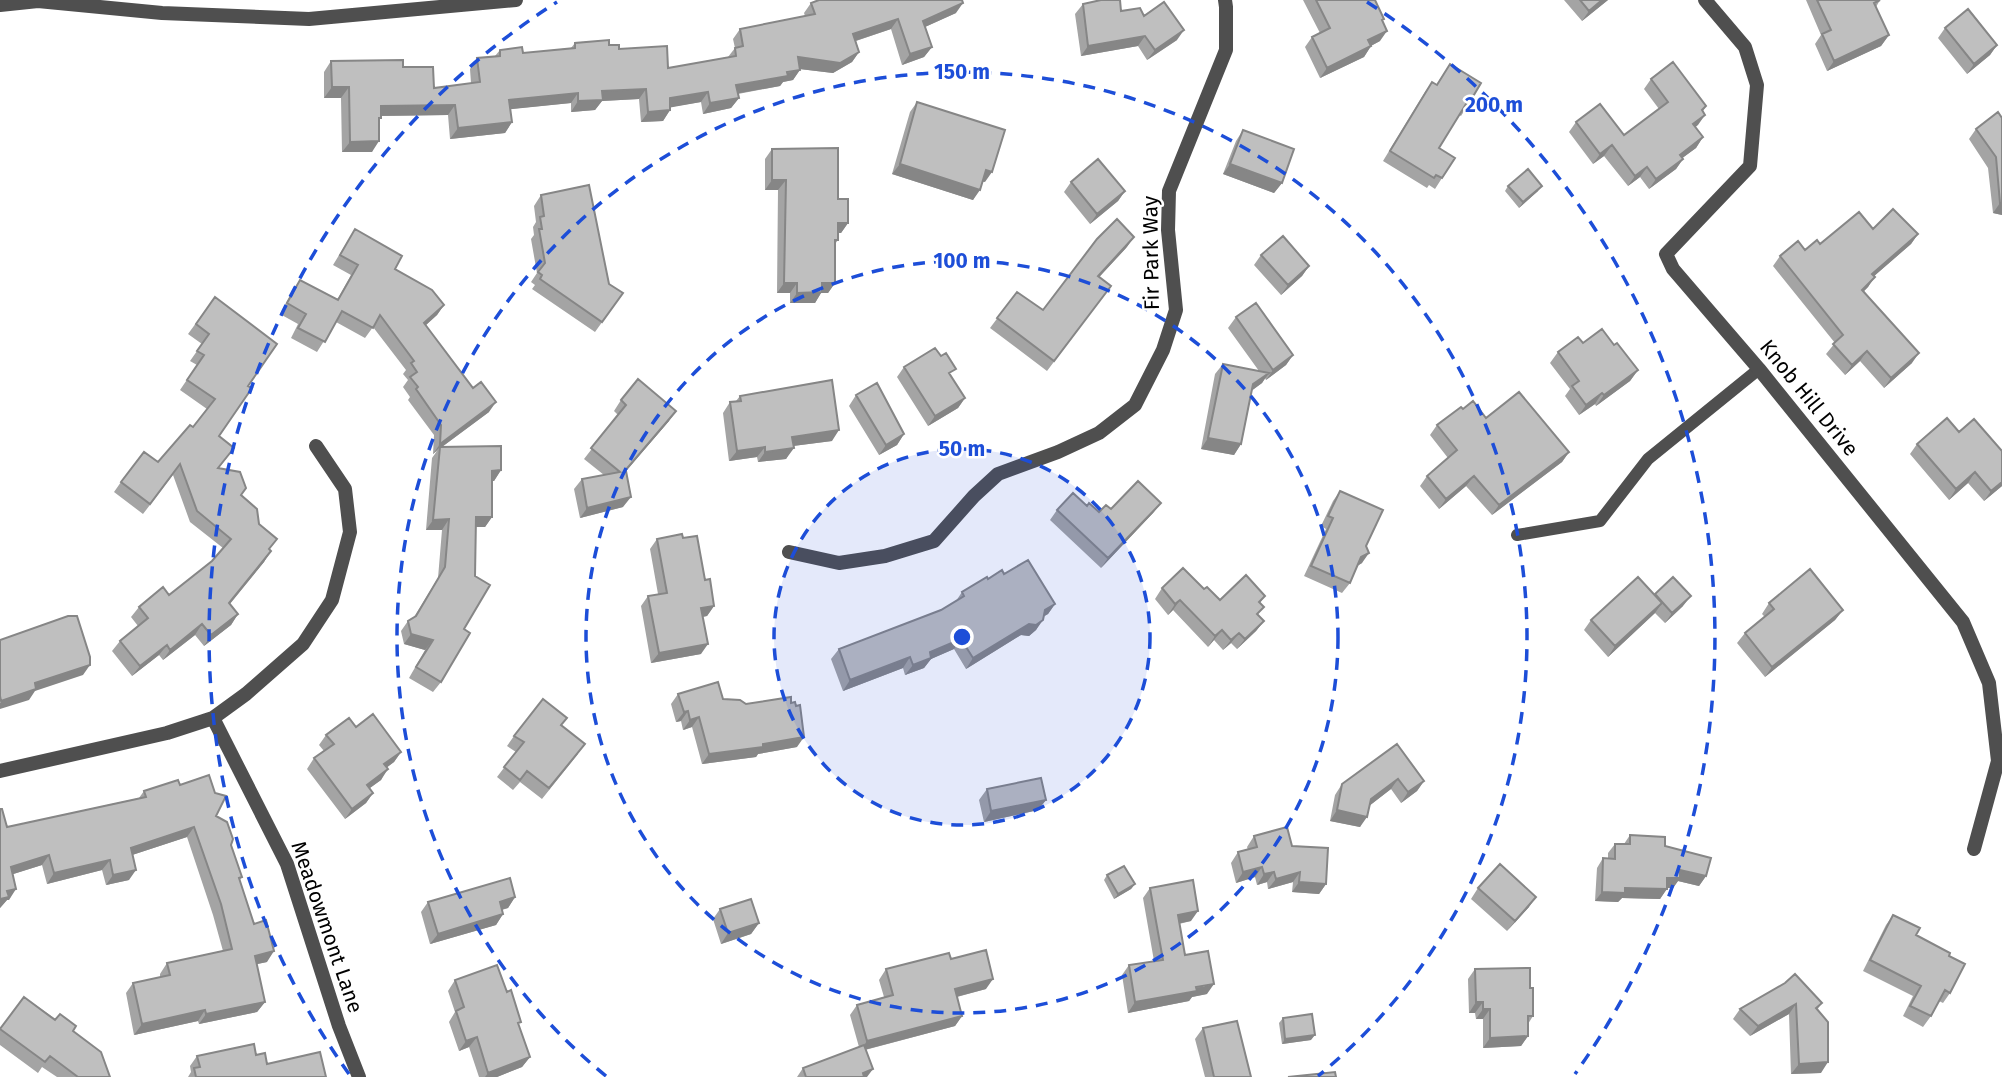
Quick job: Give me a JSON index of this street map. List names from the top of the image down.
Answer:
{
  "streets": {
    "street": ["Fir Park Way", "Knob Hill Drive", "Meadowmont Lane"]
  },
  "rings": [
    "150 m",
    "200 m",
    "100 m",
    "50 m"
  ]
}
